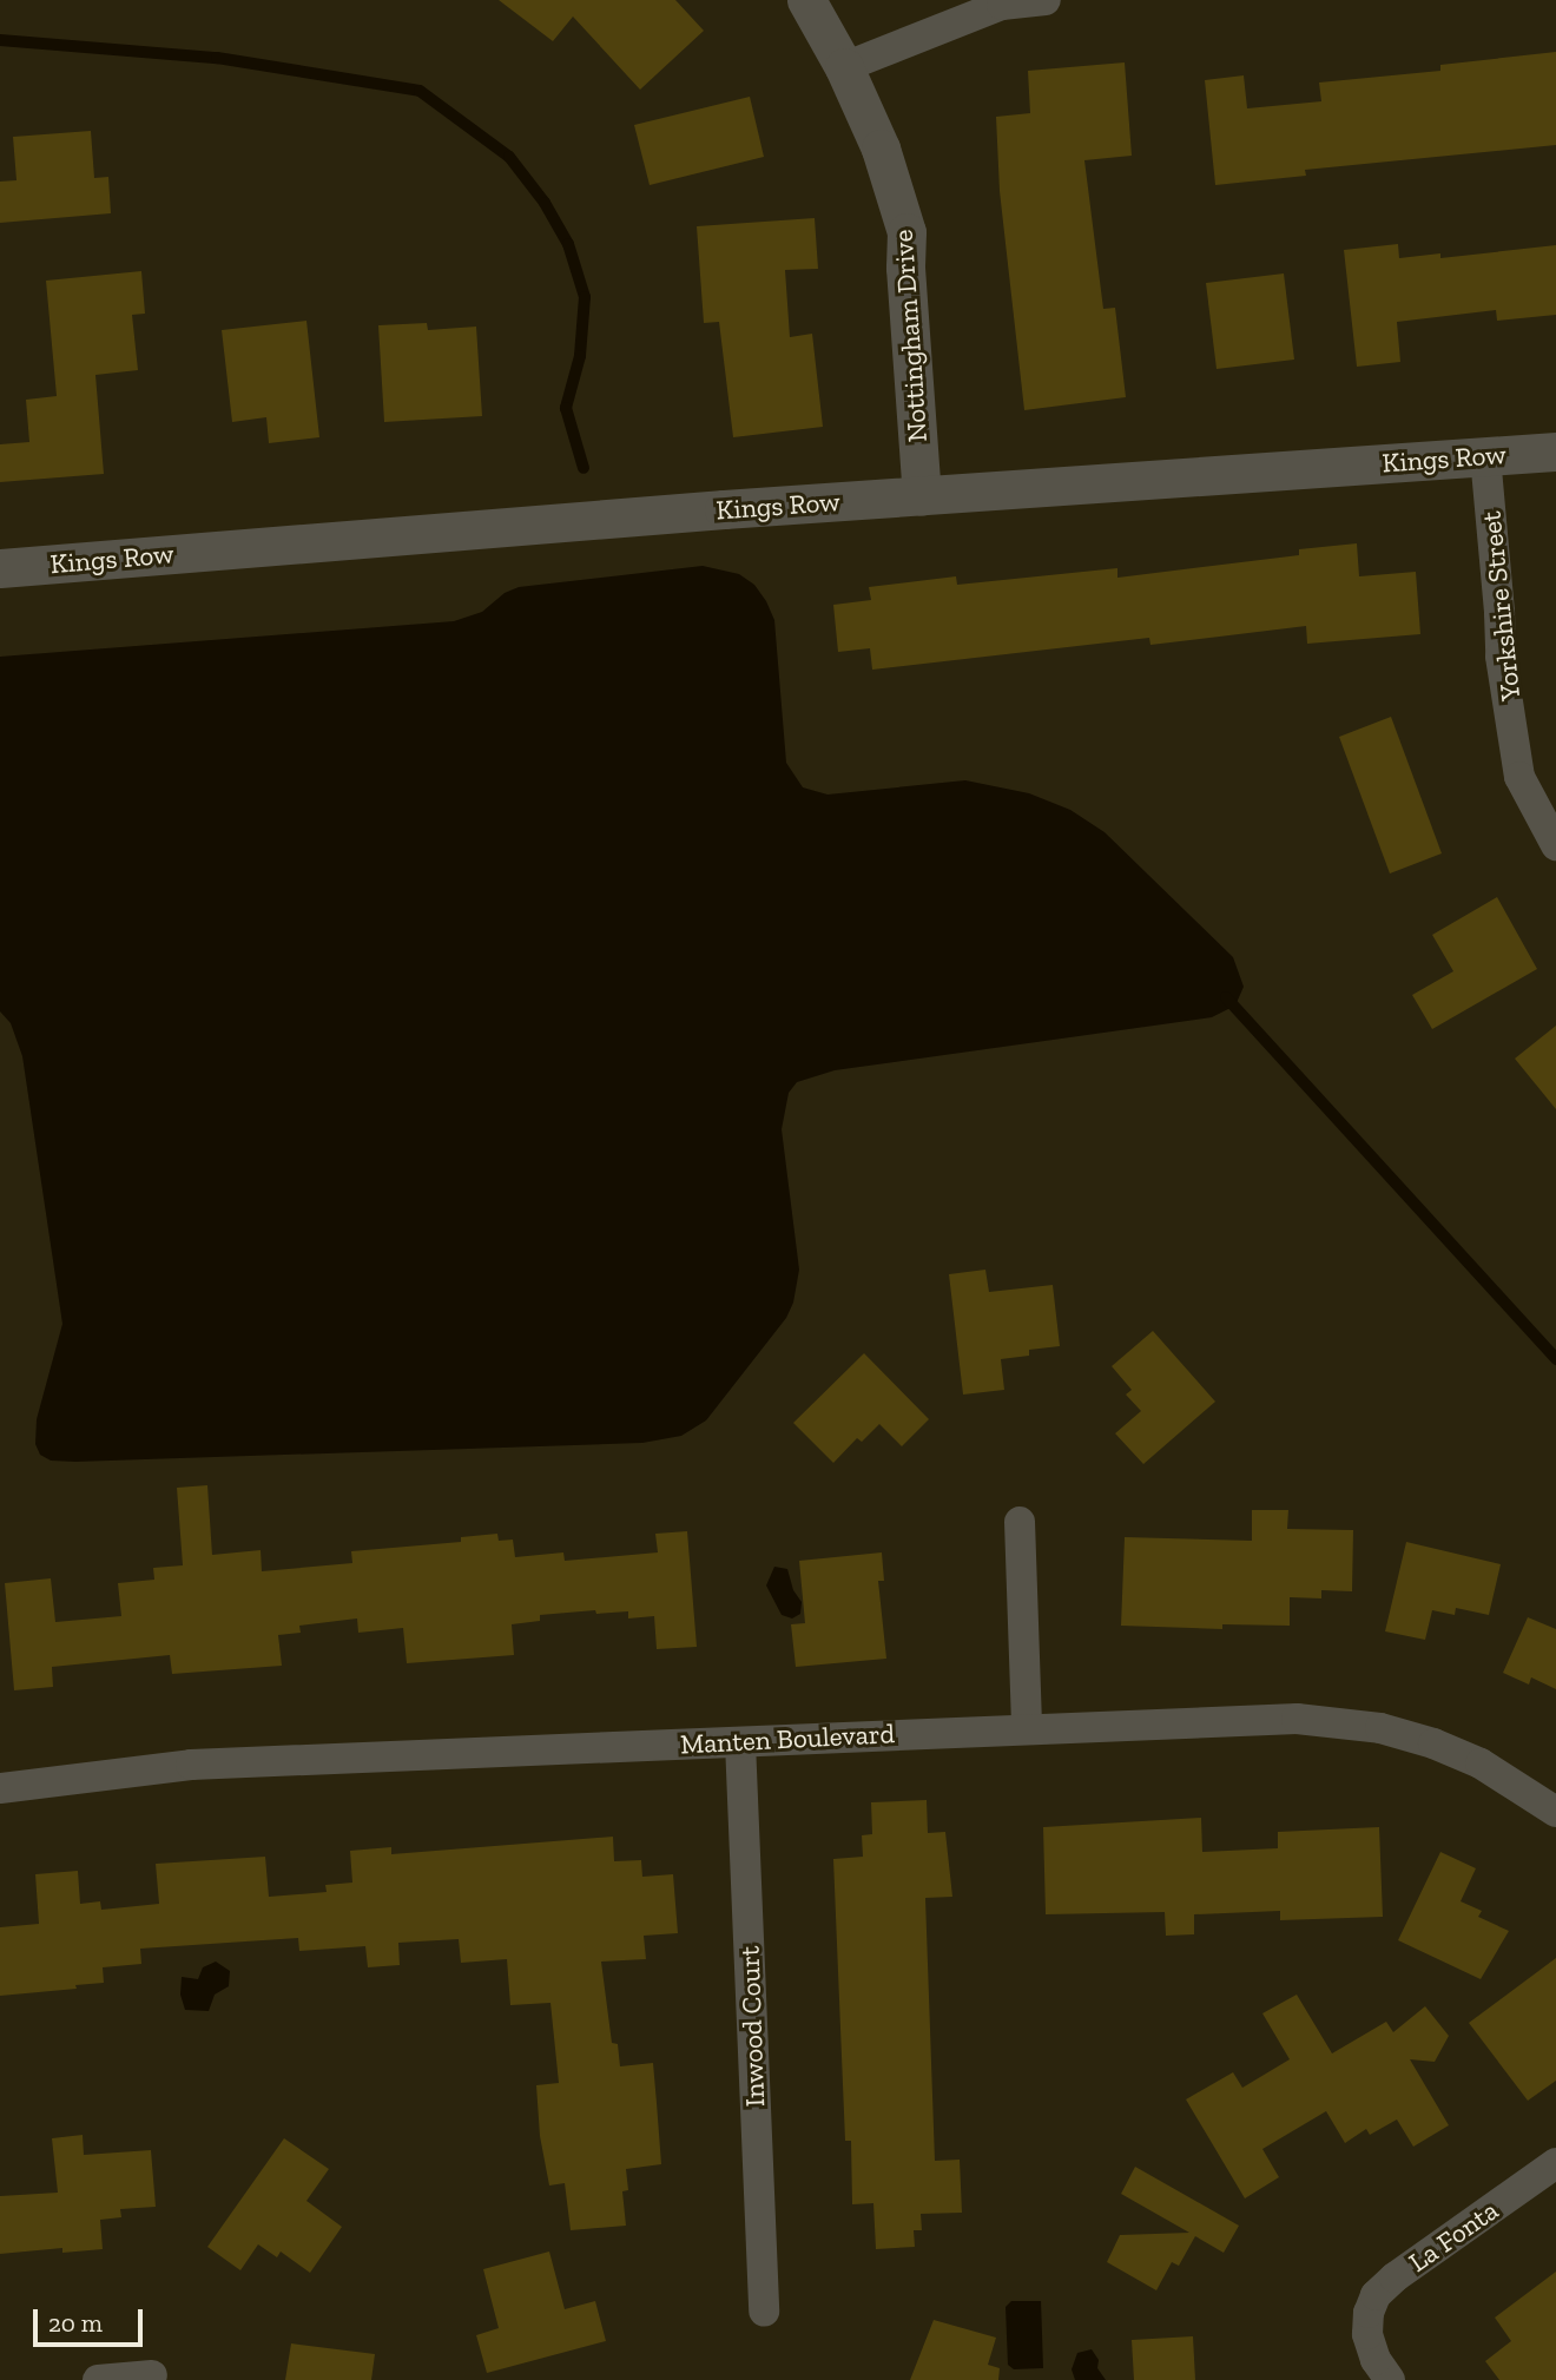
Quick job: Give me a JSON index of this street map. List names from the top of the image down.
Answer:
{
  "streets": {
    "street": [
      "Nottingham Drive",
      "Kings Row",
      "Yorkshire Street",
      "Manten Boulevard",
      "Inwood Court",
      "La Fonta"
    ]
  },
  "crossings": [
    ["Nottingham Drive", "Kings Row"],
    ["Kings Row", "Yorkshire Street"],
    ["Manten Boulevard", "Inwood Court"]
  ],
  "scale_bar": "20 m"
}
